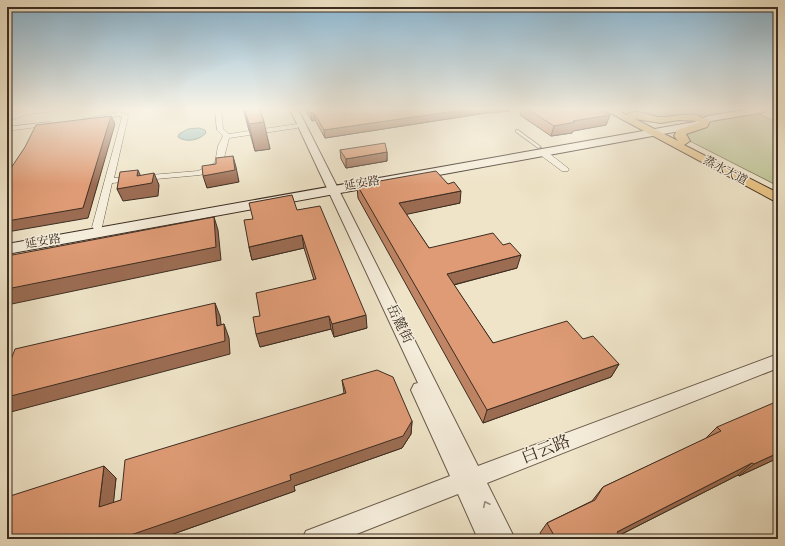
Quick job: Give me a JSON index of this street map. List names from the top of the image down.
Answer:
{
  "streets": {
    "main road": ["蒸水大道", "延安路"],
    "street": ["岳麓街", "白云路"]
  },
  "crossings": [
    ["延安路", "岳麓街"],
    ["岳麓街", "白云路"]
  ]
}
